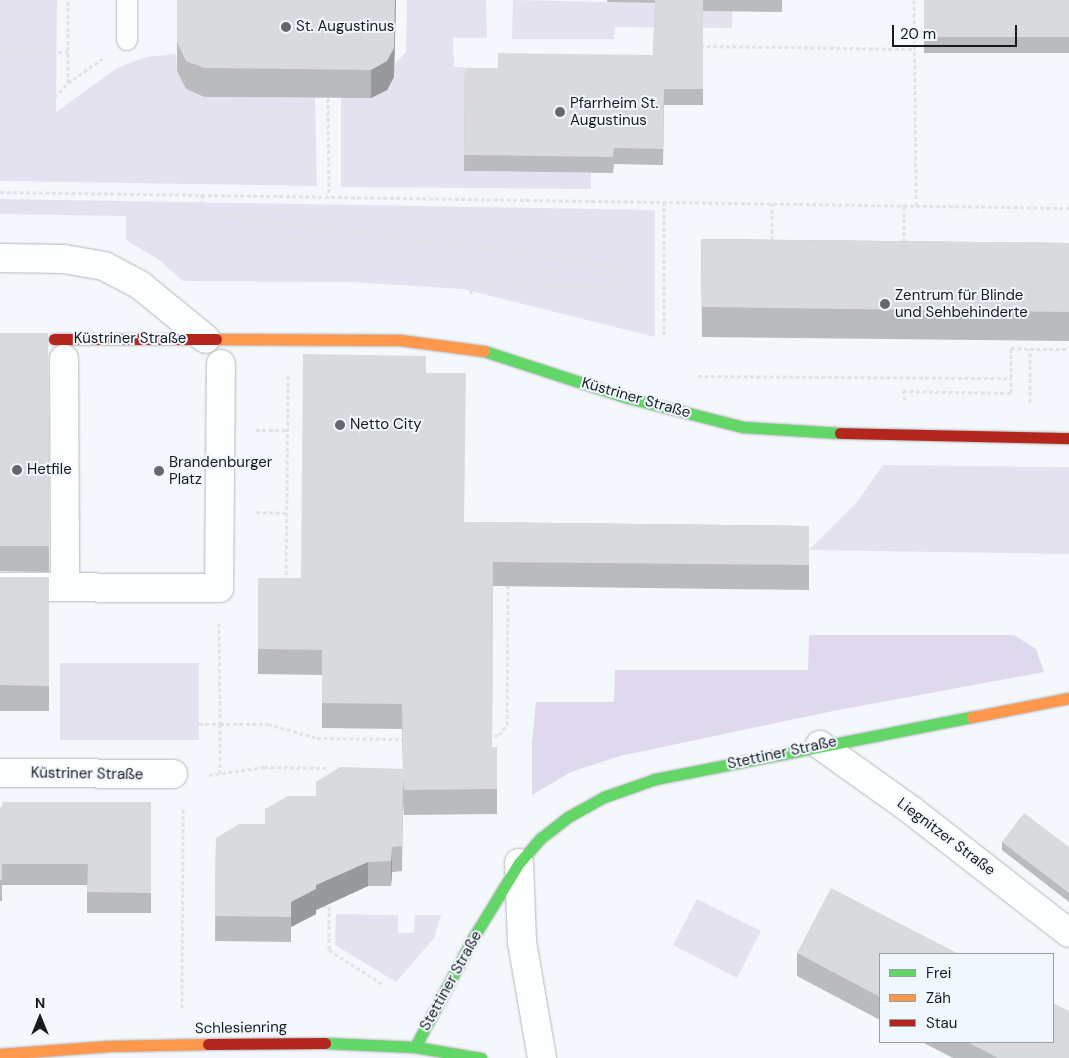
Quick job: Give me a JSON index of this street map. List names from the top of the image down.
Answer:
{
  "streets": {
    "street": [
      "Küstriner Straße",
      "Stettiner Straße",
      "Liegnitzer Straße",
      "Schlesienring"
    ]
  },
  "crossings": [
    ["Stettiner Straße", "Liegnitzer Straße"],
    ["Stettiner Straße", "Schlesienring"]
  ],
  "places": [
    "St. Augustinus",
    "Pfarrheim St. Augustinus",
    "Zentrum für Blinde und Sehbehinderte",
    "Netto City",
    "Hetfile",
    "Brandenburger Platz"
  ],
  "legend": ["Frei", "Zäh", "Stau"],
  "scale_bar": "20 m",
  "north": "top"
}
